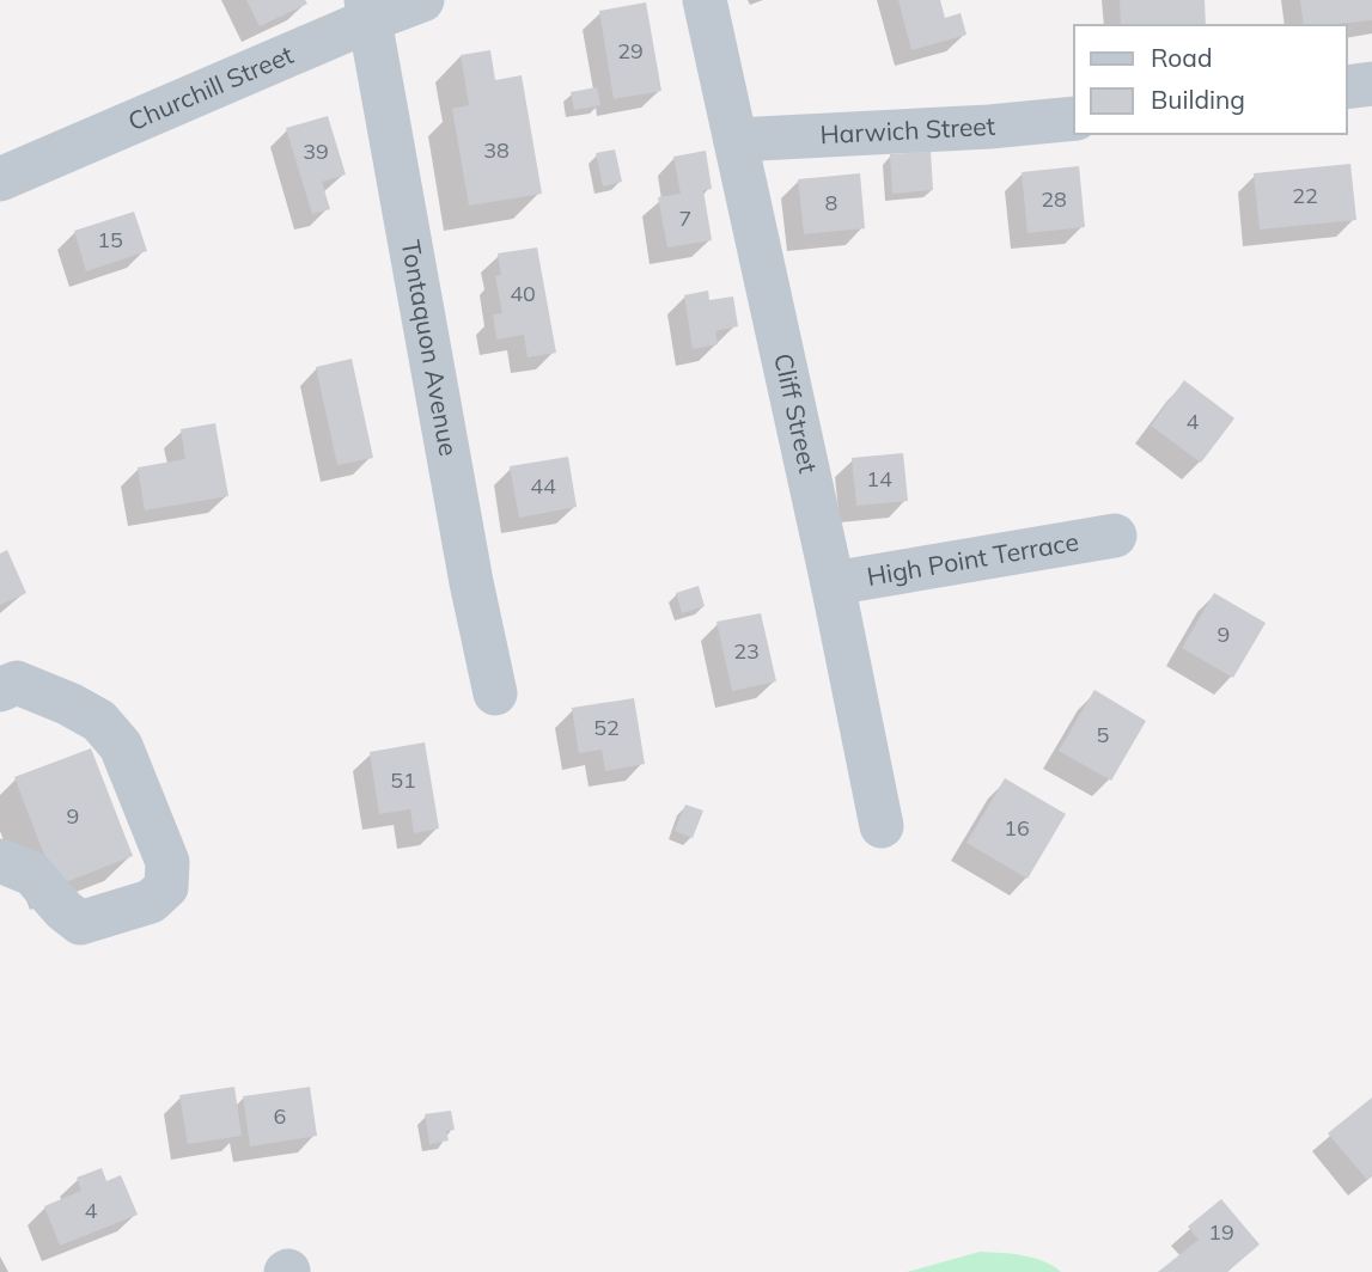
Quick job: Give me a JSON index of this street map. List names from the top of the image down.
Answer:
{
  "streets": {
    "street": [
      "Churchill Street",
      "Harwich Street",
      "Tontaquon Avenue",
      "Cliff Street",
      "High Point Terrace"
    ]
  },
  "crossings": [
    ["Churchill Street", "Tontaquon Avenue"],
    ["Harwich Street", "Cliff Street"],
    ["Cliff Street", "High Point Terrace"]
  ],
  "house_numbers": [
    "29",
    "38",
    "39",
    "22",
    "28",
    "8",
    "7",
    "15",
    "40",
    "4",
    "14",
    "44",
    "9",
    "23",
    "52",
    "5",
    "51",
    "9",
    "16",
    "6",
    "4",
    "19"
  ],
  "legend": ["Road", "Building"]
}
